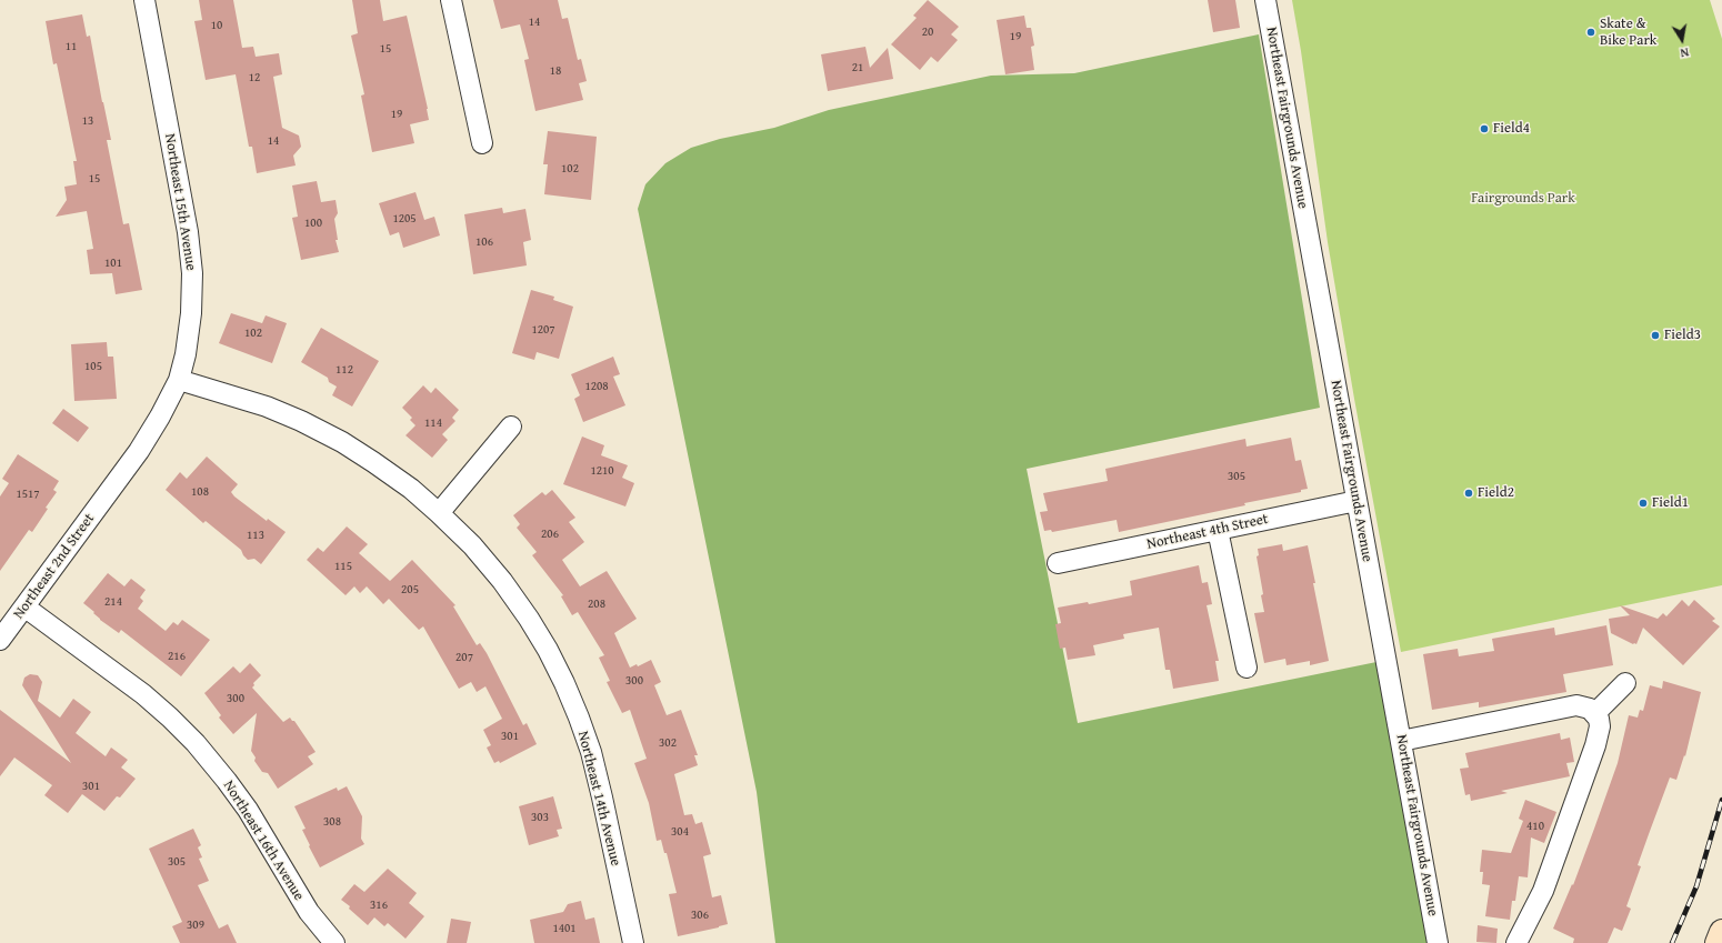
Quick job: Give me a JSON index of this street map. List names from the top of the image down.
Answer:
{
  "streets": {
    "street": [
      "Northeast Fairgrounds Avenue",
      "Northeast 15th Avenue",
      "Northeast 4th Street",
      "Northeast 2nd Street",
      "Northeast 14th Avenue",
      "Northeast 16th Avenue"
    ]
  },
  "crossings": [
    ["Northeast Fairgrounds Avenue", "Northeast 4th Street"],
    ["Northeast 15th Avenue", "Northeast 2nd Street"],
    ["Northeast 15th Avenue", "Northeast 14th Avenue"],
    ["Northeast 2nd Street", "Northeast 16th Avenue"]
  ],
  "parks": ["Fairgrounds Park"],
  "places": [
    "Skate & Bike Park",
    "Field4",
    "Field3",
    "Field2",
    "Field1"
  ],
  "house_numbers": [
    "14",
    "10",
    "20",
    "19",
    "11",
    "15",
    "21",
    "18",
    "12",
    "19",
    "13",
    "14",
    "102",
    "15",
    "1205",
    "100",
    "106",
    "101",
    "1207",
    "102",
    "105",
    "112",
    "1208",
    "114",
    "1210",
    "305",
    "108",
    "1517",
    "206",
    "113",
    "115",
    "205",
    "214",
    "208",
    "216",
    "207",
    "300",
    "300",
    "301",
    "302",
    "301",
    "303",
    "308",
    "410",
    "304",
    "305",
    "316",
    "306",
    "309",
    "1401"
  ],
  "north": "bottom"
}
